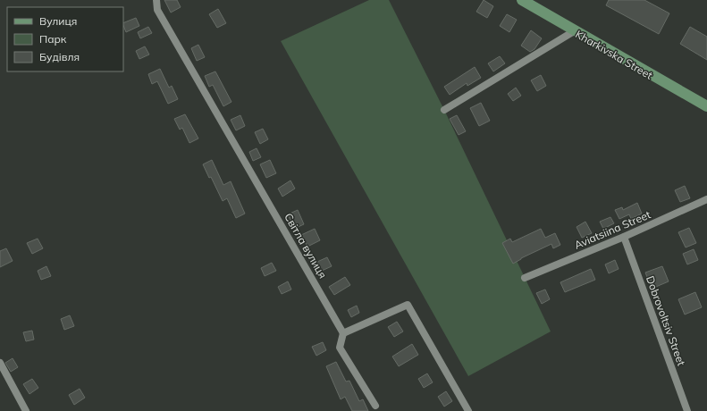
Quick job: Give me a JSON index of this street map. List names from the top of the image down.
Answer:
{
  "streets": {
    "street": [
      "Kharkivska Street",
      "Aviatsiina Street",
      "Світла вулиця",
      "Dobrovoltsiv Street"
    ]
  },
  "crossings": [
    ["Aviatsiina Street", "Dobrovoltsiv Street"]
  ],
  "legend": ["Вулиця", "Парк", "Будівля"]
}
